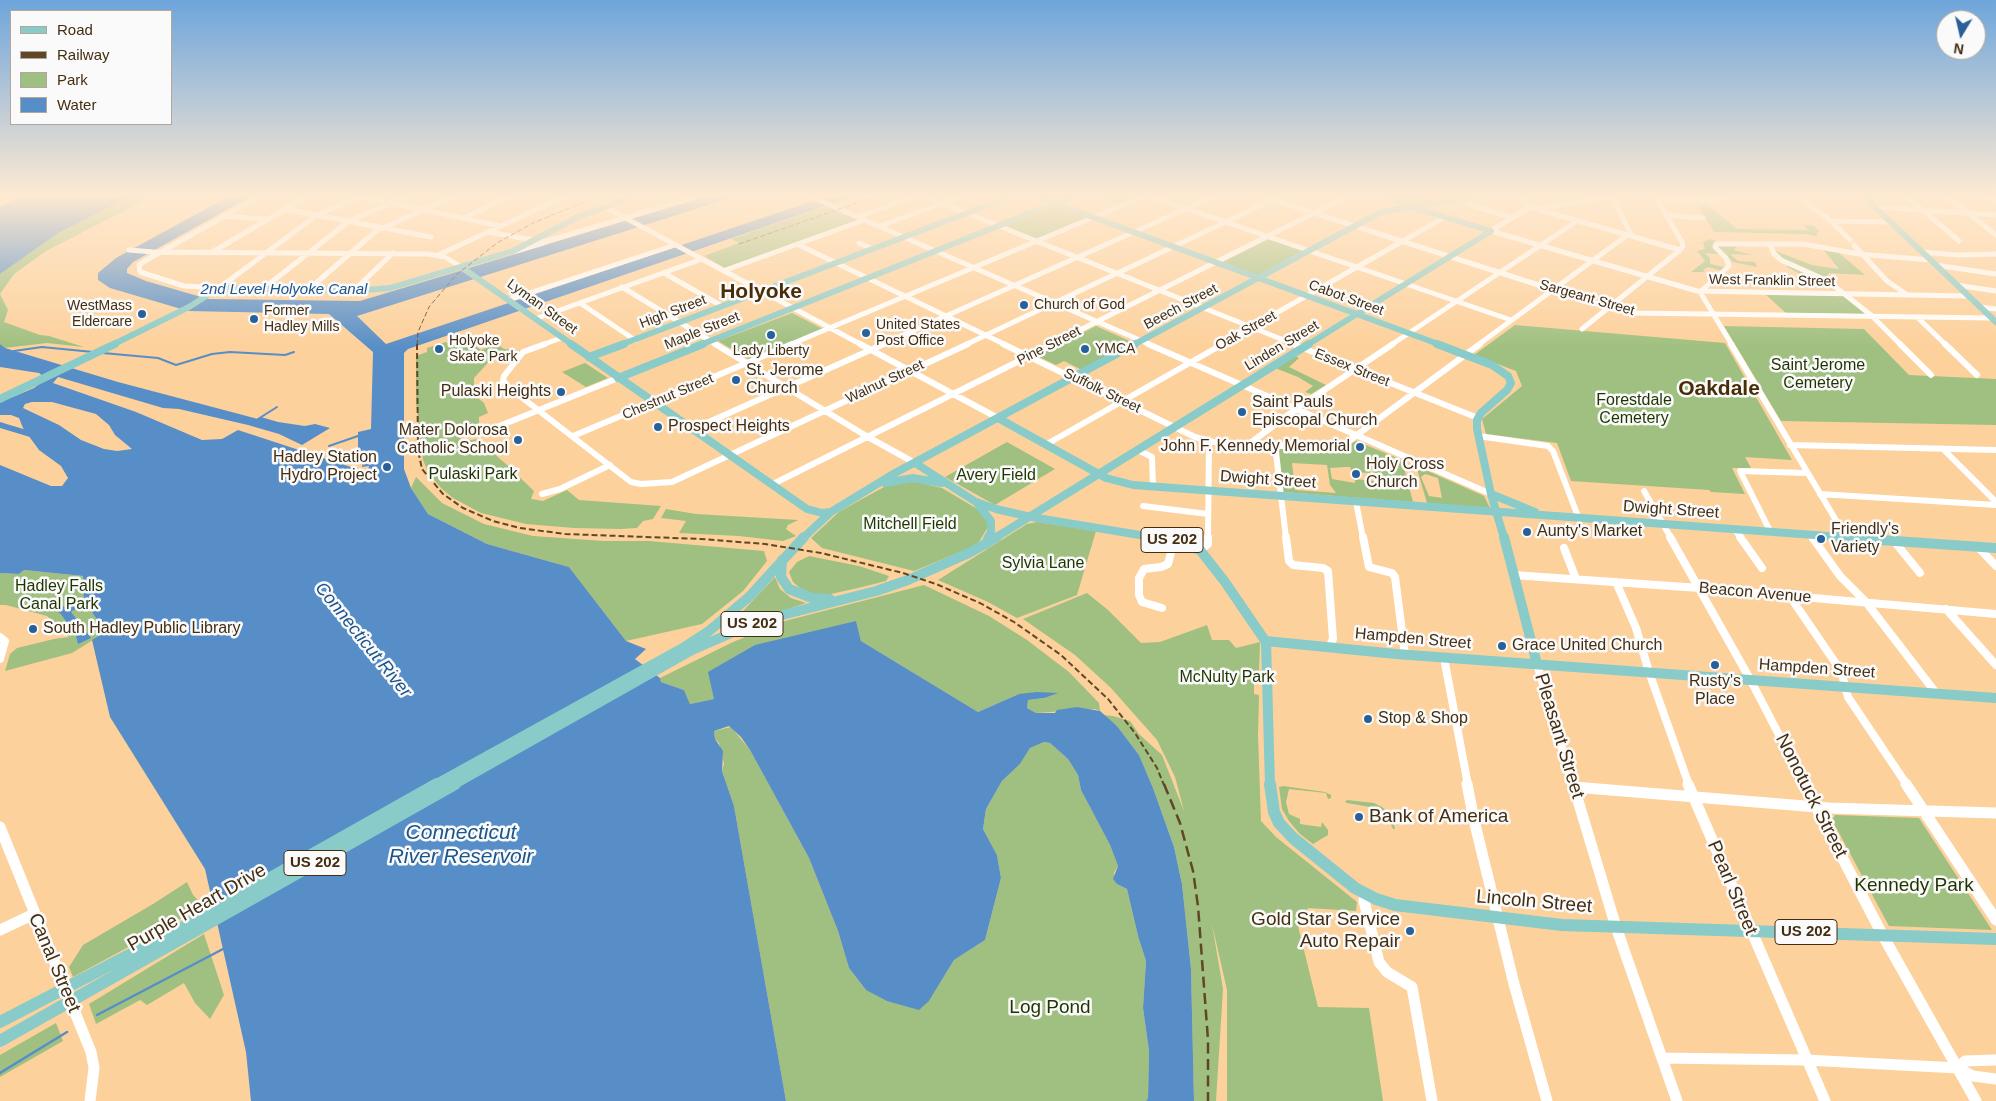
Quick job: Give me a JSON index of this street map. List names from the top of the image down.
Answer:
{
  "streets": {
    "main road": [
      "Cabot Street",
      "Lyman Street",
      "Beech Street",
      "High Street",
      "Maple Street",
      "Linden Street",
      "Dwight Street",
      "US 202",
      "Hampden Street",
      "Pleasant Street",
      "Lincoln Street",
      "Purple Heart Drive"
    ],
    "street": [
      "West Franklin Street",
      "Sargeant Street",
      "Oak Street",
      "Pine Street",
      "Essex Street",
      "Walnut Street",
      "Suffolk Street",
      "Chestnut Street",
      "Beacon Avenue",
      "Nonotuck Street",
      "Pearl Street",
      "Canal Street"
    ]
  },
  "crossings": [
    ["Cabot Street", "Beech Street"],
    ["Cabot Street", "Oak Street"],
    ["Cabot Street", "Pine Street"],
    ["Cabot Street", "Linden Street"],
    ["Cabot Street", "Essex Street"],
    ["Cabot Street", "Walnut Street"],
    ["Cabot Street", "Pleasant Street"],
    ["Sargeant Street", "Linden Street"],
    ["Lyman Street", "High Street"],
    ["Lyman Street", "Maple Street"],
    ["Lyman Street", "Pine Street"],
    ["Lyman Street", "Walnut Street"],
    ["Lyman Street", "Chestnut Street"],
    ["Lyman Street", "US 202"],
    ["Beech Street", "Essex Street"],
    ["Beech Street", "Suffolk Street"],
    ["Beech Street", "Dwight Street"],
    ["Beech Street", "US 202"],
    ["High Street", "Suffolk Street"],
    ["High Street", "Dwight Street"],
    ["Maple Street", "Walnut Street"],
    ["Maple Street", "Suffolk Street"],
    ["Maple Street", "Dwight Street"],
    ["Oak Street", "Essex Street"],
    ["Oak Street", "Suffolk Street"],
    ["Oak Street", "Dwight Street"],
    ["Pine Street", "Essex Street"],
    ["Pine Street", "Suffolk Street"],
    ["Pine Street", "Dwight Street"],
    ["Linden Street", "Essex Street"],
    ["Linden Street", "Suffolk Street"],
    ["Linden Street", "Dwight Street"],
    ["Linden Street", "US 202"],
    ["Essex Street", "Walnut Street"],
    ["Essex Street", "Pleasant Street"],
    ["Walnut Street", "Suffolk Street"],
    ["Walnut Street", "Chestnut Street"],
    ["Walnut Street", "Dwight Street"],
    ["Suffolk Street", "Chestnut Street"],
    ["Chestnut Street", "Dwight Street"],
    ["Dwight Street", "Pleasant Street"],
    ["Dwight Street", "Nonotuck Street"],
    ["US 202", "Hampden Street"],
    ["US 202", "Lincoln Street"],
    ["US 202", "Purple Heart Drive"],
    ["Beacon Avenue", "Pleasant Street"],
    ["Beacon Avenue", "Nonotuck Street"],
    ["Beacon Avenue", "Pearl Street"],
    ["Hampden Street", "Pleasant Street"],
    ["Hampden Street", "Nonotuck Street"],
    ["Hampden Street", "Pearl Street"],
    ["Hampden Street", "Lincoln Street"],
    ["Pleasant Street", "Lincoln Street"],
    ["Nonotuck Street", "Lincoln Street"],
    ["Pearl Street", "Lincoln Street"]
  ],
  "districts": ["Holyoke", "Oakdale"],
  "water": ["2nd Level Holyoke Canal", "Connecticut River", "Connecticut River Reservoir"],
  "parks": [
    "Saint Jerome Cemetery",
    "Forestdale Cemetery",
    "Pulaski Park",
    "Avery Field",
    "Mitchell Field",
    "Sylvia Lane",
    "Hadley Falls Canal Park",
    "McNulty Park",
    "Kennedy Park",
    "Log Pond"
  ],
  "places": [
    "Church of God",
    "WestMass Eldercare",
    "Former Hadley Mills",
    "United States Post Office",
    "Lady Liberty",
    "Holyoke Skate Park",
    "YMCA",
    "St. Jerome Church",
    "Pulaski Heights",
    "Saint Pauls Episcopal Church",
    "Prospect Heights",
    "Mater Dolorosa Catholic School",
    "John F. Kennedy Memorial",
    "Hadley Station Hydro Project",
    "Holy Cross Church",
    "Aunty's Market",
    "Friendly's Variety",
    "South Hadley Public Library",
    "Grace United Church",
    "Rusty's Place",
    "Stop & Shop",
    "Bank of America",
    "Gold Star Service Auto Repair"
  ],
  "legend": [
    "Road",
    "Railway",
    "Park",
    "Water"
  ],
  "north": "bottom"
}
